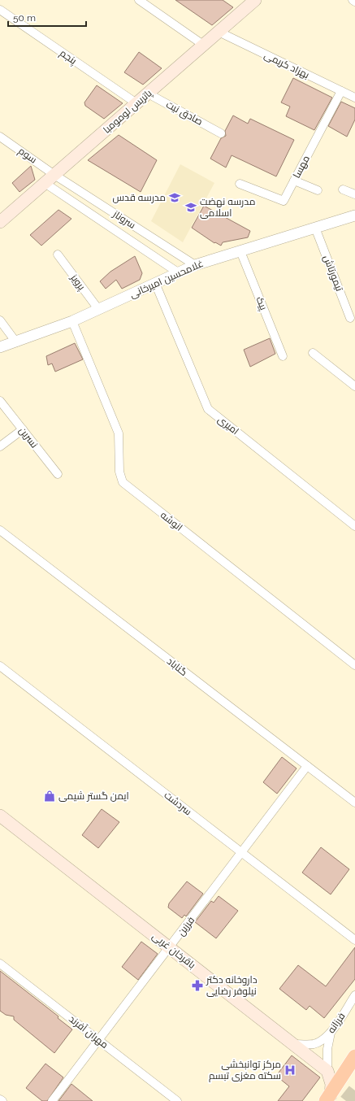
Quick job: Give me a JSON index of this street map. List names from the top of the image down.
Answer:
{
  "streets": {
    "main road": ["پاتریس لومومبا", "باقرخان غربی"],
    "street": [
      "پنجم",
      "بهزاد کریمی",
      "صادق نیت",
      "سوم",
      "مهسا",
      "سروناز",
      "تیمورتاش",
      "غلامحسین امیرخانی",
      "پرویز",
      "پیک",
      "امیری",
      "نسرین",
      "انوشه",
      "گناباد",
      "سردشت",
      "فرزین",
      "فرزانه",
      "مهران آفرند"
    ]
  },
  "crossings": [
    ["پنجم", "پاتریس لومومبا"],
    ["بهزاد کریمی", "پاتریس لومومبا"],
    ["بهزاد کریمی", "مهسا"],
    ["پاتریس لومومبا", "صادق نیت"],
    ["پاتریس لومومبا", "سوم"],
    ["پاتریس لومومبا", "سروناز"],
    ["سوم", "سروناز"],
    ["سروناز", "غلامحسین امیرخانی"],
    ["تیمورتاش", "غلامحسین امیرخانی"],
    ["غلامحسین امیرخانی", "پرویز"],
    ["غلامحسین امیرخانی", "پیک"],
    ["غلامحسین امیرخانی", "امیری"],
    ["غلامحسین امیرخانی", "انوشه"],
    ["گناباد", "فرزین"],
    ["سردشت", "فرزین"],
    ["فرزین", "باقرخان غربی"],
    ["فرزین", "مهران آفرند"],
    ["باقرخان غربی", "فرزانه"]
  ],
  "places": {
    "school or university": ["مدرسه قدس", "مدرسه نهضت اسلامی"],
    "shop": ["ایمن گستر شیمی"],
    "pharmacy": ["داروخانه دکتر نیلوفر رضایی"],
    "hospital": ["مرکز توانبخشی سکته مغزی تبسم"]
  },
  "scale_bar": "50 m"
}
